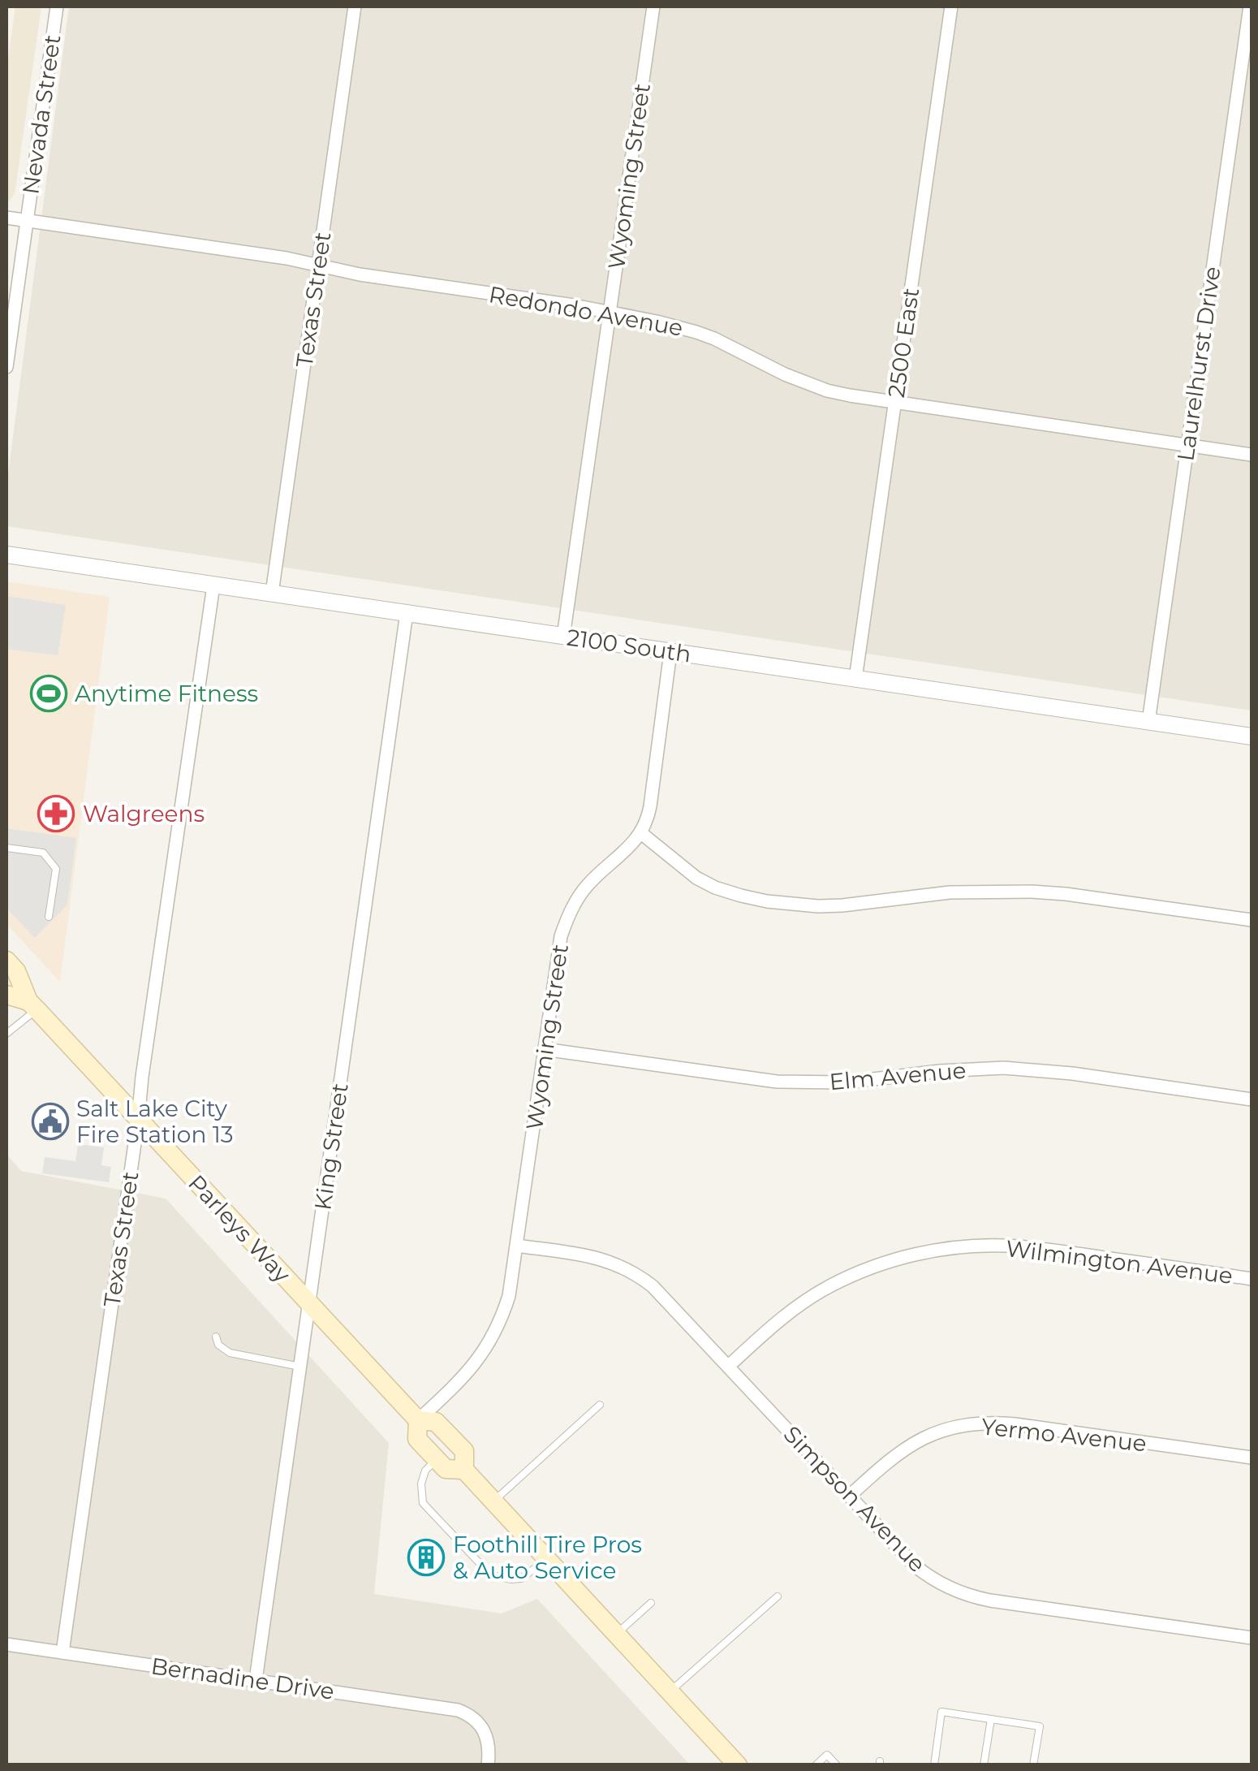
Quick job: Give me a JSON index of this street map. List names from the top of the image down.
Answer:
{
  "streets": {
    "main road": ["Parleys Way"],
    "street": [
      "Nevada Street",
      "Wyoming Street",
      "Texas Street",
      "Redondo Avenue",
      "2500 East",
      "Laurelhurst Drive",
      "2100 South",
      "Elm Avenue",
      "King Street",
      "Wilmington Avenue",
      "Yermo Avenue",
      "Simpson Avenue",
      "Bernadine Drive"
    ]
  },
  "crossings": [
    ["Nevada Street", "Redondo Avenue"],
    ["Wyoming Street", "Redondo Avenue"],
    ["Wyoming Street", "2100 South"],
    ["Wyoming Street", "Elm Avenue"],
    ["Wyoming Street", "Parleys Way"],
    ["Wyoming Street", "Simpson Avenue"],
    ["Texas Street", "Redondo Avenue"],
    ["Texas Street", "2100 South"],
    ["Texas Street", "Parleys Way"],
    ["Texas Street", "Bernadine Drive"],
    ["Redondo Avenue", "2500 East"],
    ["Redondo Avenue", "Laurelhurst Drive"],
    ["2500 East", "2100 South"],
    ["Laurelhurst Drive", "2100 South"],
    ["2100 South", "King Street"],
    ["King Street", "Parleys Way"],
    ["King Street", "Bernadine Drive"],
    ["Wilmington Avenue", "Simpson Avenue"],
    ["Yermo Avenue", "Simpson Avenue"]
  ],
  "places": {
    "sports": ["Anytime Fitness"],
    "pharmacy": ["Walgreens"],
    "public building": ["Salt Lake City Fire Station 13"],
    "building": ["Foothill Tire Pros & Auto Service"]
  }
}
